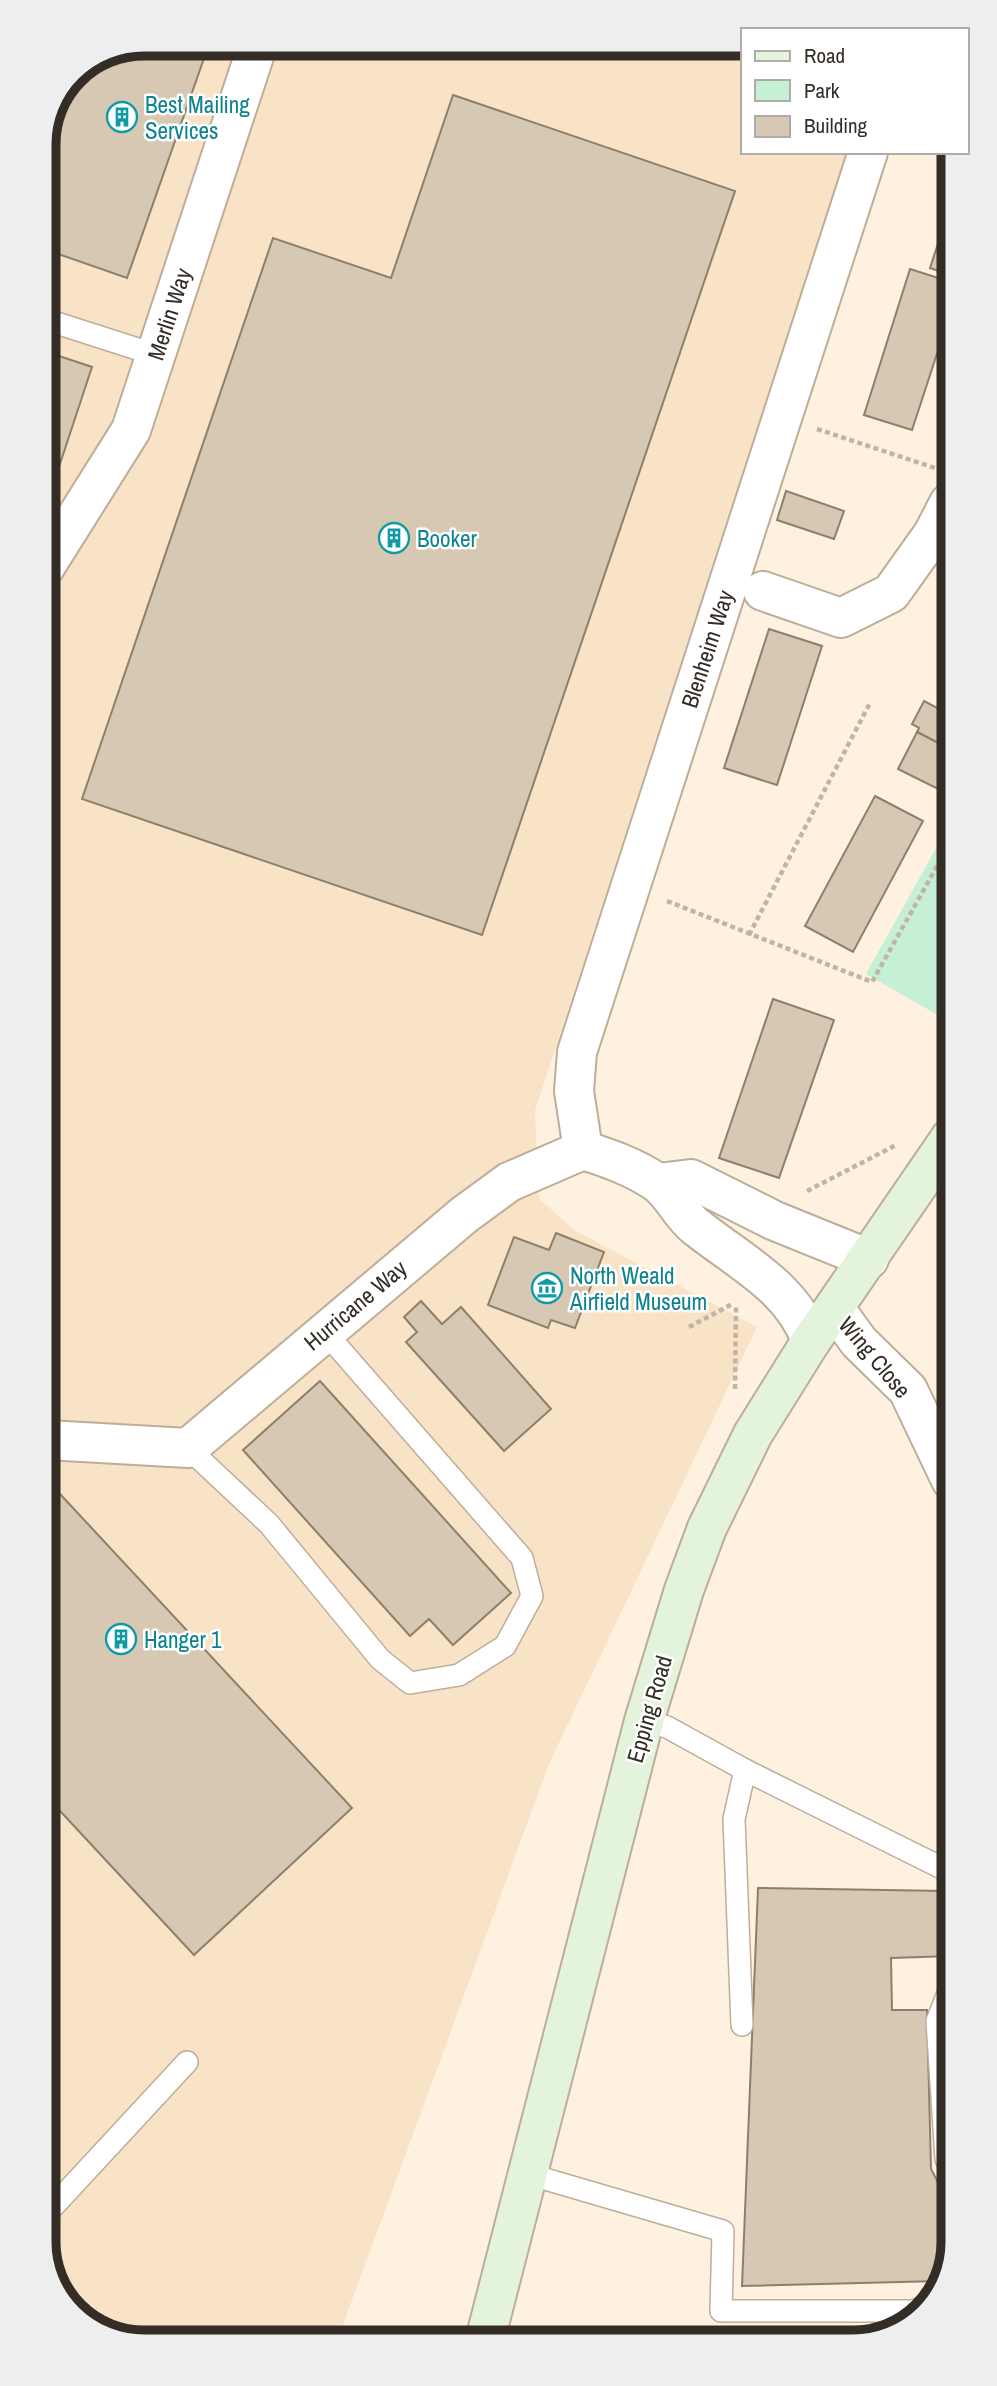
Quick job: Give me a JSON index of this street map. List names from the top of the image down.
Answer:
{
  "streets": {
    "main road": ["Epping Road"],
    "street": [
      "Merlin Way",
      "Blenheim Way",
      "Hurricane Way",
      "Wing Close"
    ]
  },
  "crossings": [
    ["Blenheim Way", "Hurricane Way"],
    ["Wing Close", "Epping Road"]
  ],
  "places": {
    "building": ["Best Mailing Services", "Booker", "Hanger 1"],
    "museum": ["North Weald Airfield Museum"]
  },
  "legend": ["Road", "Park", "Building"]
}
